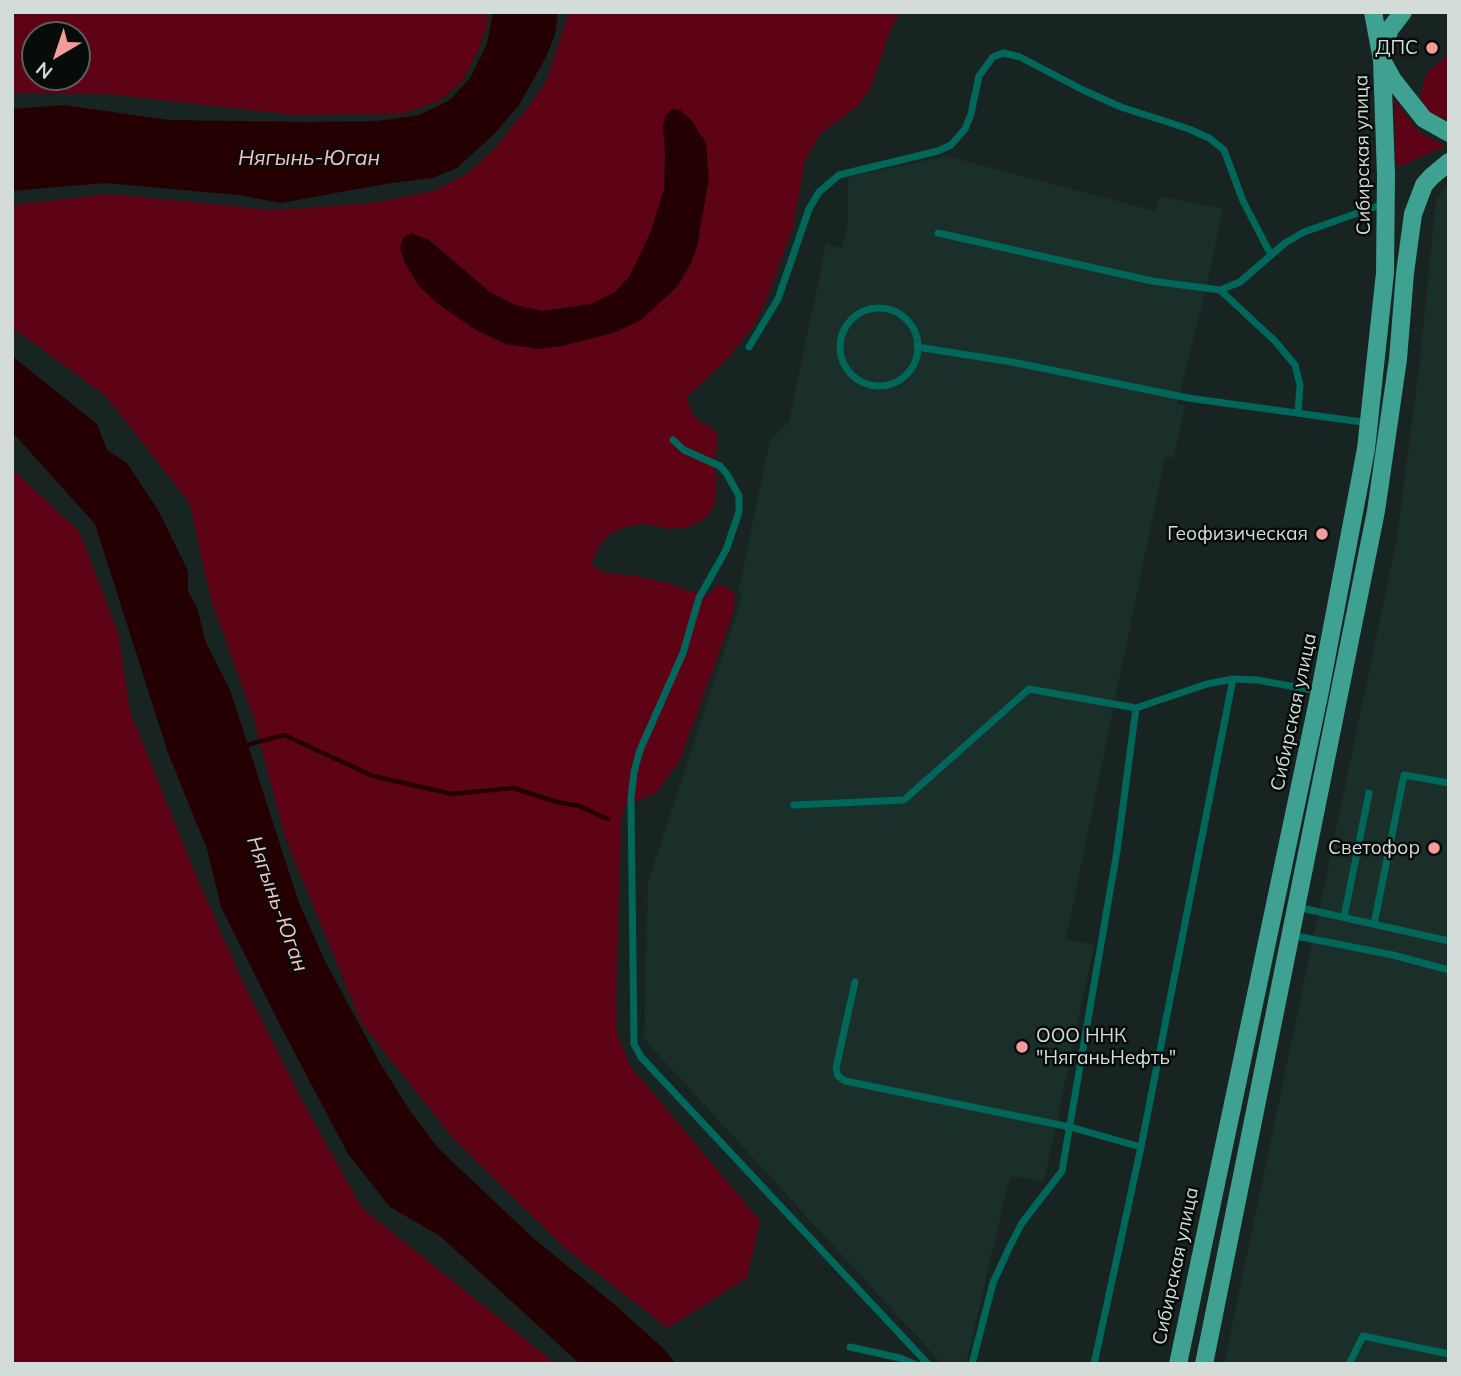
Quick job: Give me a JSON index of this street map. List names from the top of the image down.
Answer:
{
  "streets": {
    "main road": ["Сибирская улица"]
  },
  "water": ["Нягынь-Юган"],
  "places": [
    "ДПС",
    "Геофизическая",
    "Светофор",
    "ООО ННК \"НяганьНефть\""
  ],
  "north": "bottom left"
}
